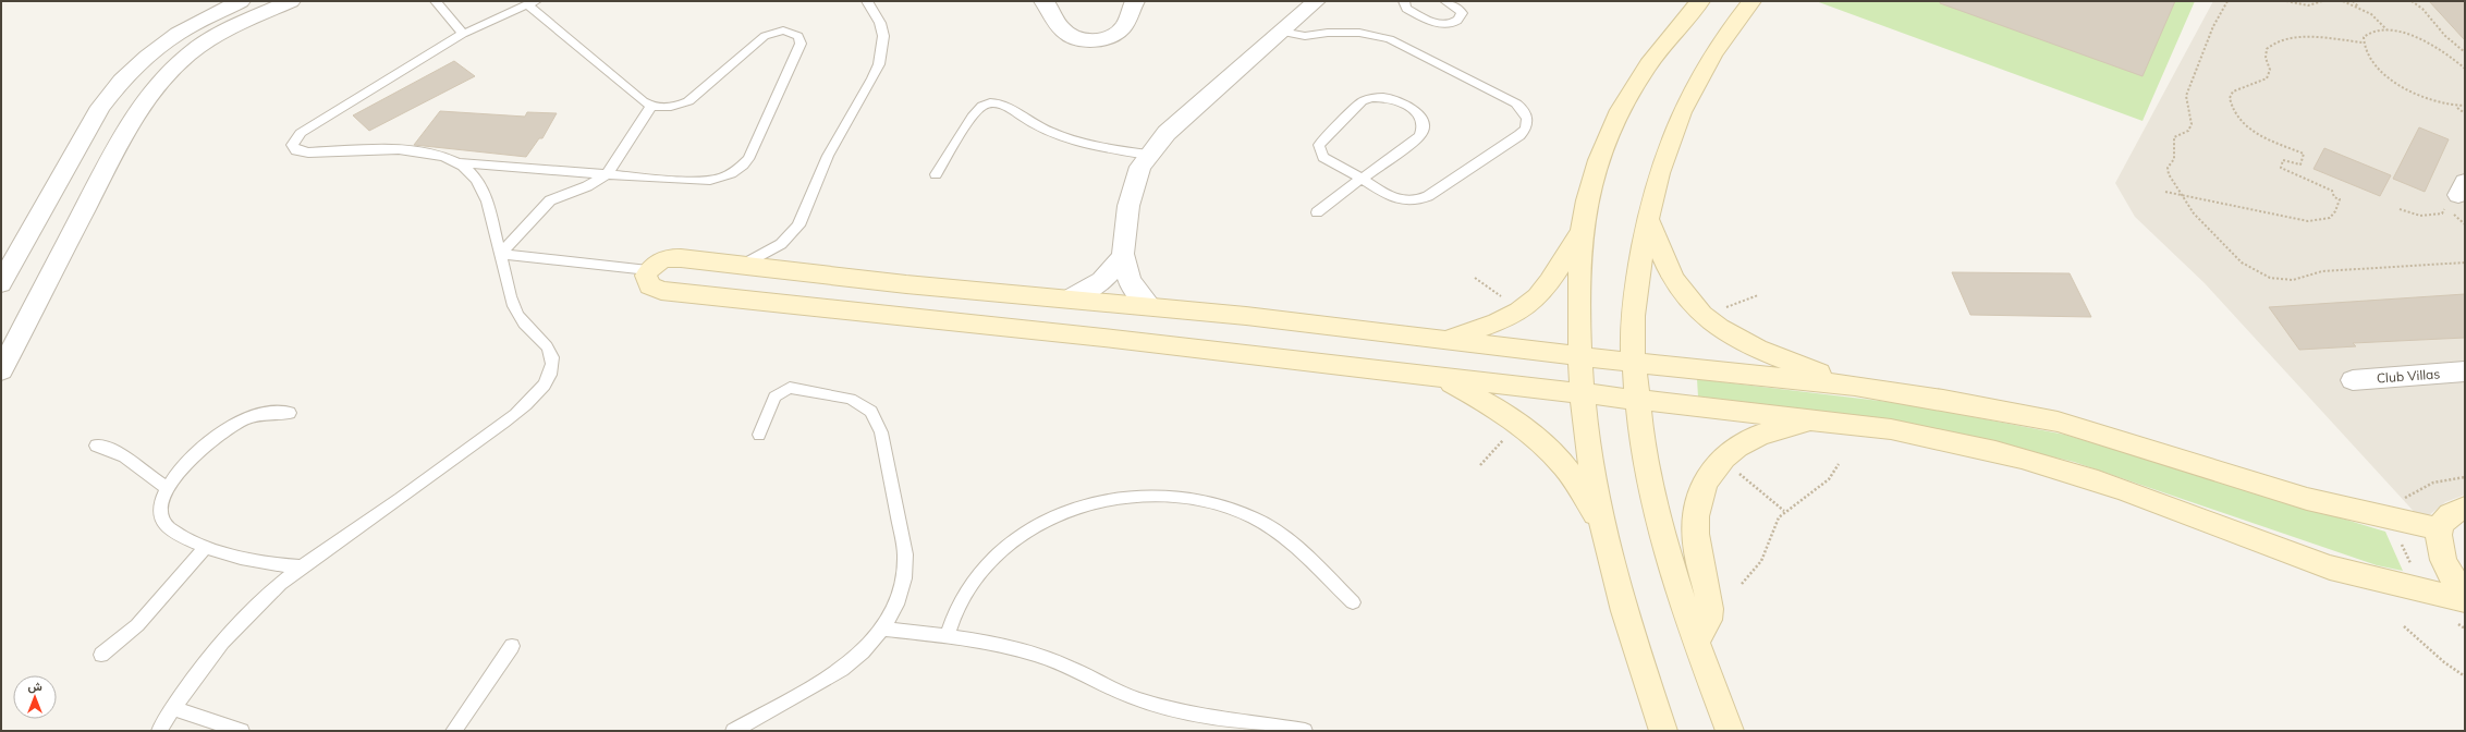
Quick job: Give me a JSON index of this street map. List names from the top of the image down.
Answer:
{
  "streets": {
    "street": ["Club Villas"]
  },
  "north": "top"
}
